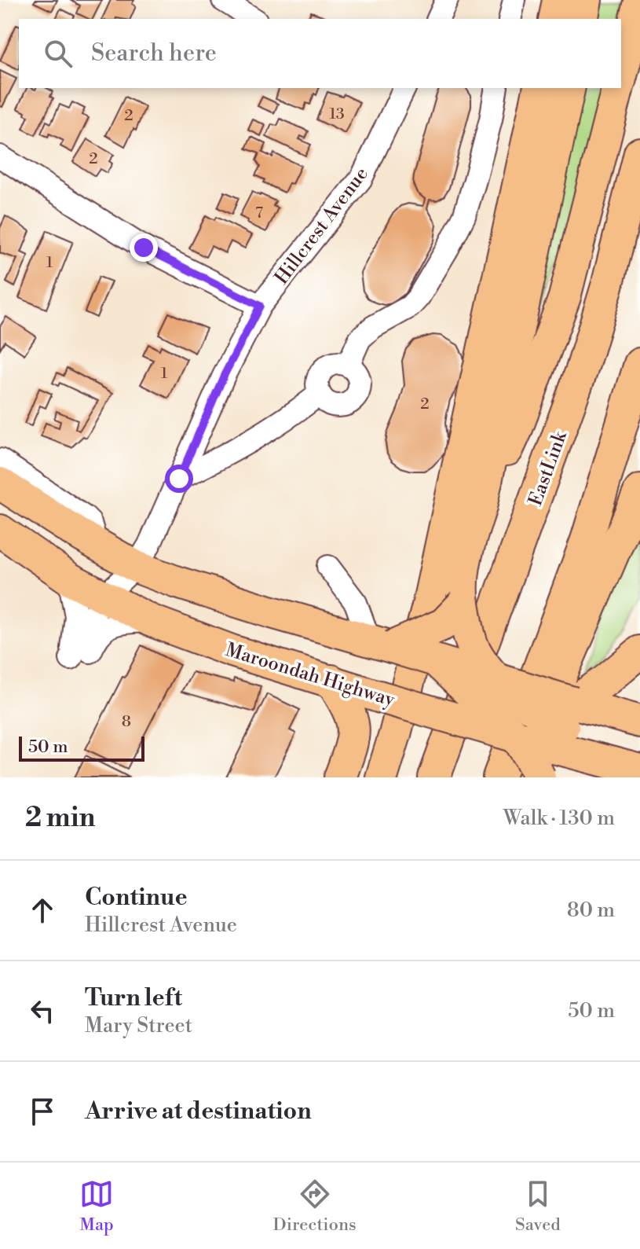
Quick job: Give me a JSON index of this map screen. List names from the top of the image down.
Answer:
{
  "streets": {
    "highway": ["EastLink", "Maroondah Highway"],
    "street": ["Hillcrest Avenue"]
  },
  "crossings": [
    ["Hillcrest Avenue", "Maroondah Highway"]
  ],
  "house_numbers": [
    "13",
    "2",
    "2",
    "7",
    "1",
    "1",
    "2",
    "8"
  ],
  "scale_bar": "50 m",
  "page": {
    "search": "Search here",
    "scale": "50 m",
    "heading": ["2 min", "Walk · 130 m"],
    "list": [
      ["Continue", "Hillcrest Avenue", "80 m"],
      ["Turn left", "Mary Street", "50 m"],
      "Arrive at destination"
    ],
    "nav": ["Map", "Directions", "Saved"]
  }
}
